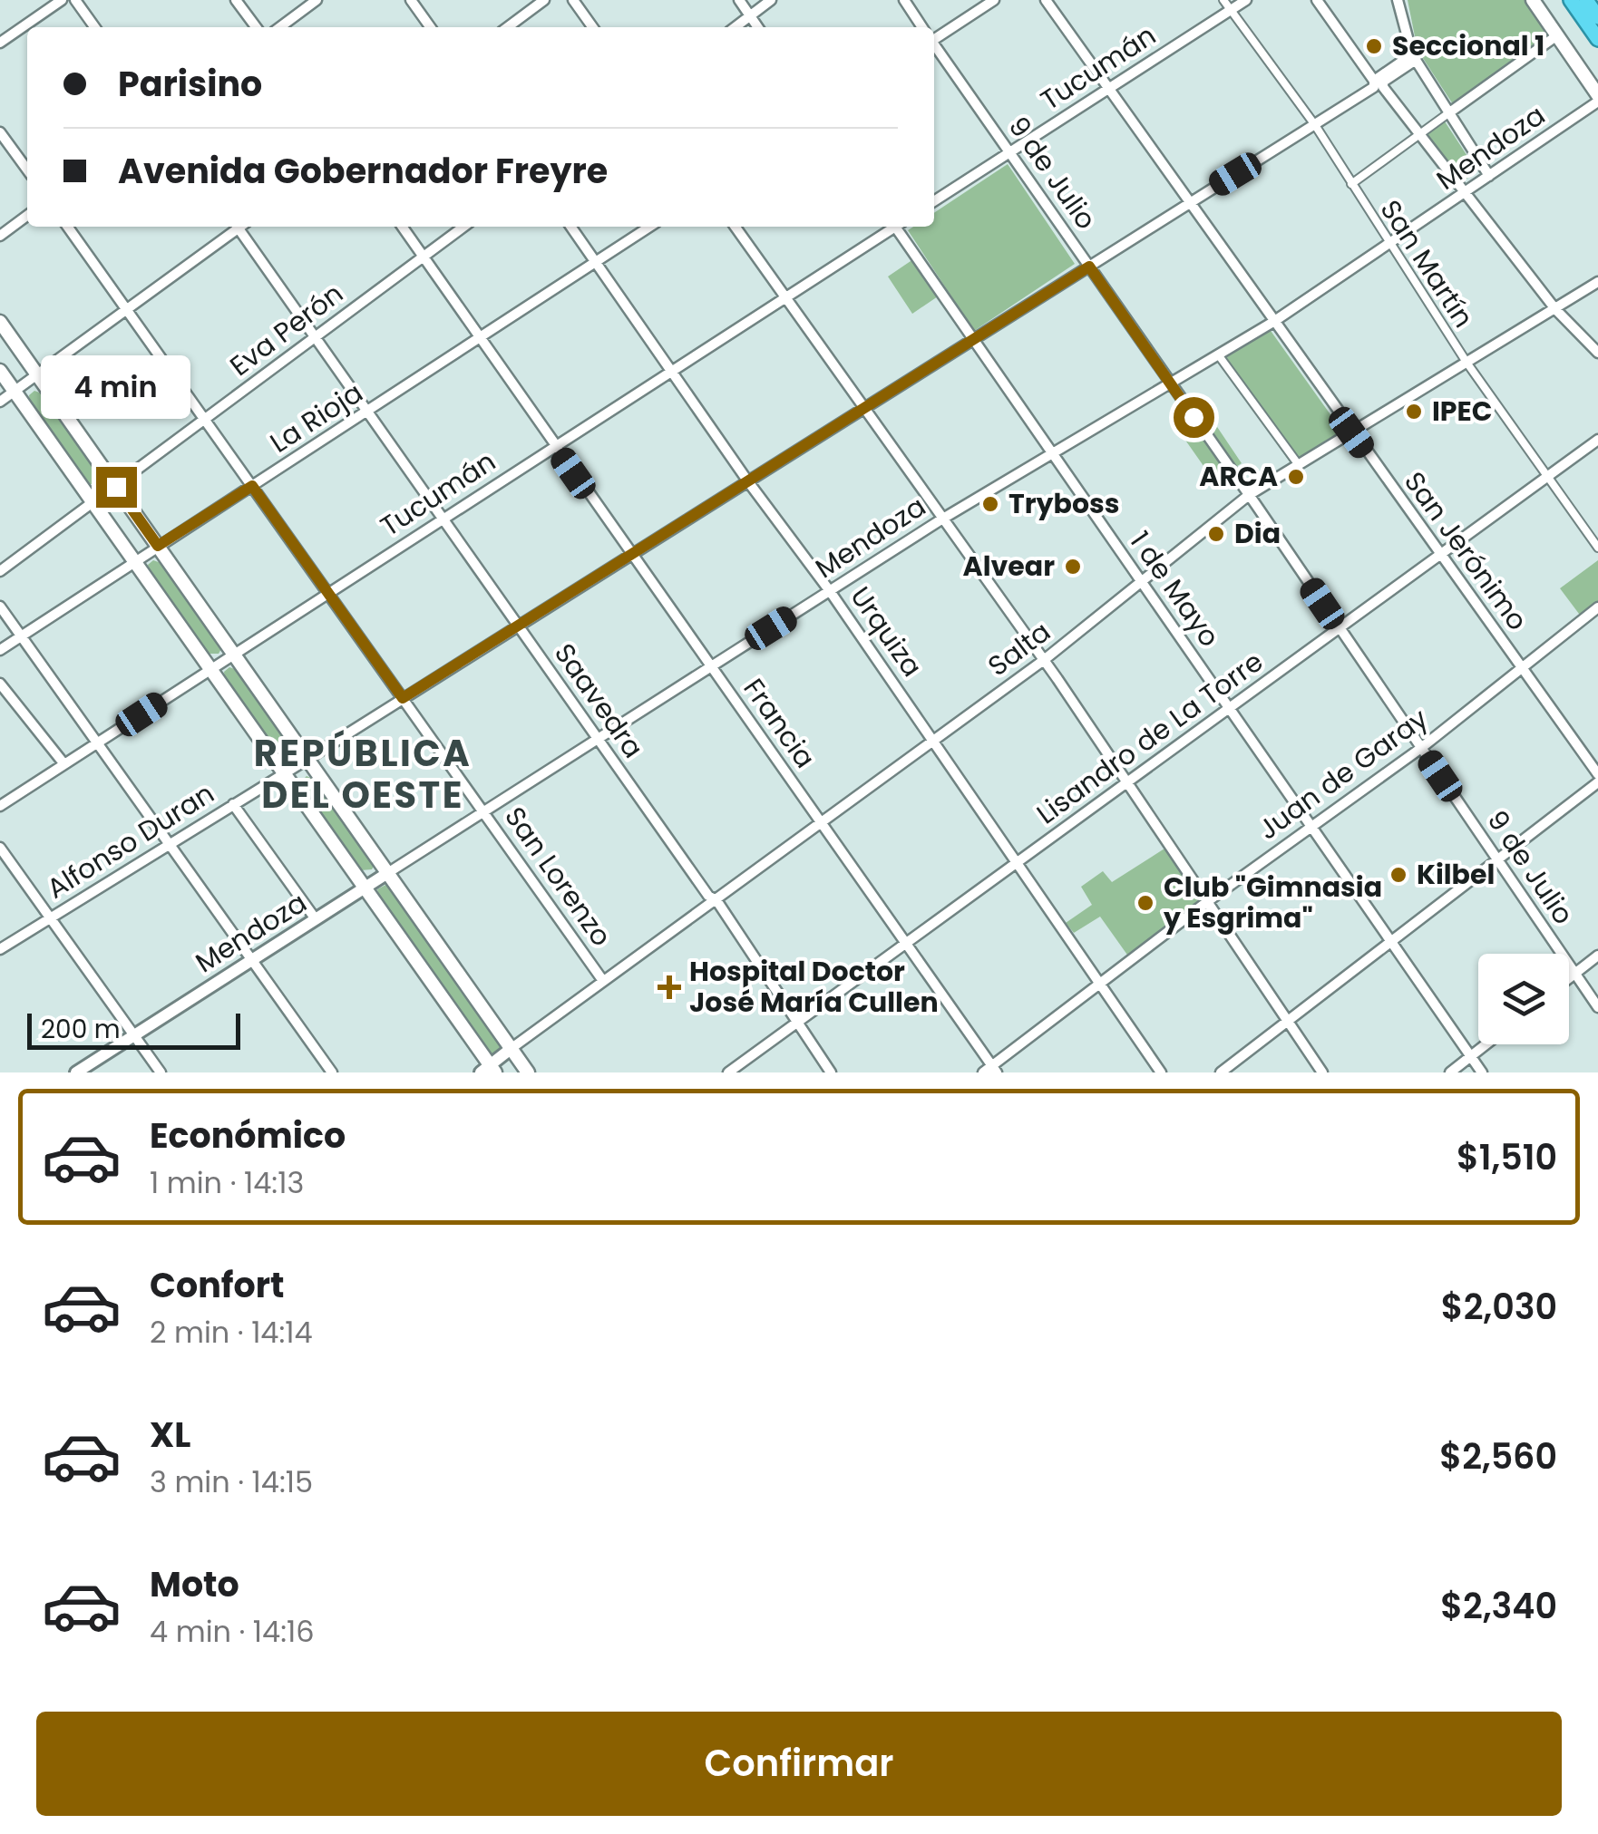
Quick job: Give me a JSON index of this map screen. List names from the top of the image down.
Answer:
{
  "streets": {
    "street": [
      "Tucumán",
      "Mendoza",
      "9 de Julio",
      "San Martín",
      "Eva Perón",
      "La Rioja",
      "San Jerónimo",
      "1 de Mayo",
      "Urquiza",
      "Salta",
      "Saavedra",
      "Francia",
      "Lisandro de La Torre",
      "Juan de Garay",
      "Alfonso Duran",
      "San Lorenzo"
    ]
  },
  "crossings": [
    ["Tucumán", "9 de Julio"],
    ["Tucumán", "San Martín"],
    ["Tucumán", "San Jerónimo"],
    ["Tucumán", "Urquiza"],
    ["Tucumán", "Saavedra"],
    ["Tucumán", "Francia"],
    ["Tucumán", "San Lorenzo"],
    ["Mendoza", "9 de Julio"],
    ["Mendoza", "San Martín"],
    ["Mendoza", "San Jerónimo"],
    ["Mendoza", "1 de Mayo"],
    ["Mendoza", "Urquiza"],
    ["Mendoza", "Saavedra"],
    ["Mendoza", "Francia"],
    ["Mendoza", "San Lorenzo"],
    ["9 de Julio", "Salta"],
    ["9 de Julio", "Lisandro de La Torre"],
    ["9 de Julio", "Juan de Garay"],
    ["9 de Julio", "Alfonso Duran"],
    ["San Martín", "Salta"],
    ["San Martín", "Lisandro de La Torre"],
    ["San Martín", "Alfonso Duran"],
    ["Eva Perón", "Saavedra"],
    ["Eva Perón", "Francia"],
    ["Eva Perón", "San Lorenzo"],
    ["La Rioja", "Urquiza"],
    ["La Rioja", "Saavedra"],
    ["La Rioja", "Francia"],
    ["La Rioja", "San Lorenzo"],
    ["San Jerónimo", "Salta"],
    ["San Jerónimo", "Lisandro de La Torre"],
    ["San Jerónimo", "Juan de Garay"],
    ["San Jerónimo", "Alfonso Duran"],
    ["1 de Mayo", "Salta"],
    ["1 de Mayo", "Lisandro de La Torre"],
    ["1 de Mayo", "Juan de Garay"],
    ["1 de Mayo", "Alfonso Duran"],
    ["Urquiza", "Salta"],
    ["Urquiza", "Lisandro de La Torre"],
    ["Urquiza", "Juan de Garay"],
    ["Urquiza", "Alfonso Duran"],
    ["Salta", "Saavedra"],
    ["Salta", "Francia"],
    ["Salta", "San Lorenzo"],
    ["Saavedra", "Lisandro de La Torre"],
    ["Saavedra", "Alfonso Duran"],
    ["Francia", "Lisandro de La Torre"],
    ["Francia", "Juan de Garay"],
    ["Francia", "Alfonso Duran"],
    ["Alfonso Duran", "San Lorenzo"]
  ],
  "districts": ["REPÚBLICA DEL OESTE"],
  "places": {
    "other": [
      "Seccional 1",
      "IPEC",
      "ARCA",
      "Tryboss",
      "Dia",
      "Alvear",
      "Kilbel",
      "Club \"Gimnasia y Esgrima\""
    ],
    "health": ["Hospital Doctor José María Cullen"]
  },
  "scale_bar": "200 m",
  "page": {
    "banner": ["Parisino", "Avenida Gobernador Freyre"],
    "bubble": "4 min",
    "scale": "200 m",
    "list": [
      {
        "name": "Económico",
        "note": "1 min · 14:13",
        "value": "$1,510"
      },
      {
        "name": "Confort",
        "note": "2 min · 14:14",
        "value": "$2,030"
      },
      {
        "name": "XL",
        "note": "3 min · 14:15",
        "value": "$2,560"
      },
      {
        "name": "Moto",
        "note": "4 min · 14:16",
        "value": "$2,340"
      }
    ],
    "buttons": "Confirmar"
  }
}
